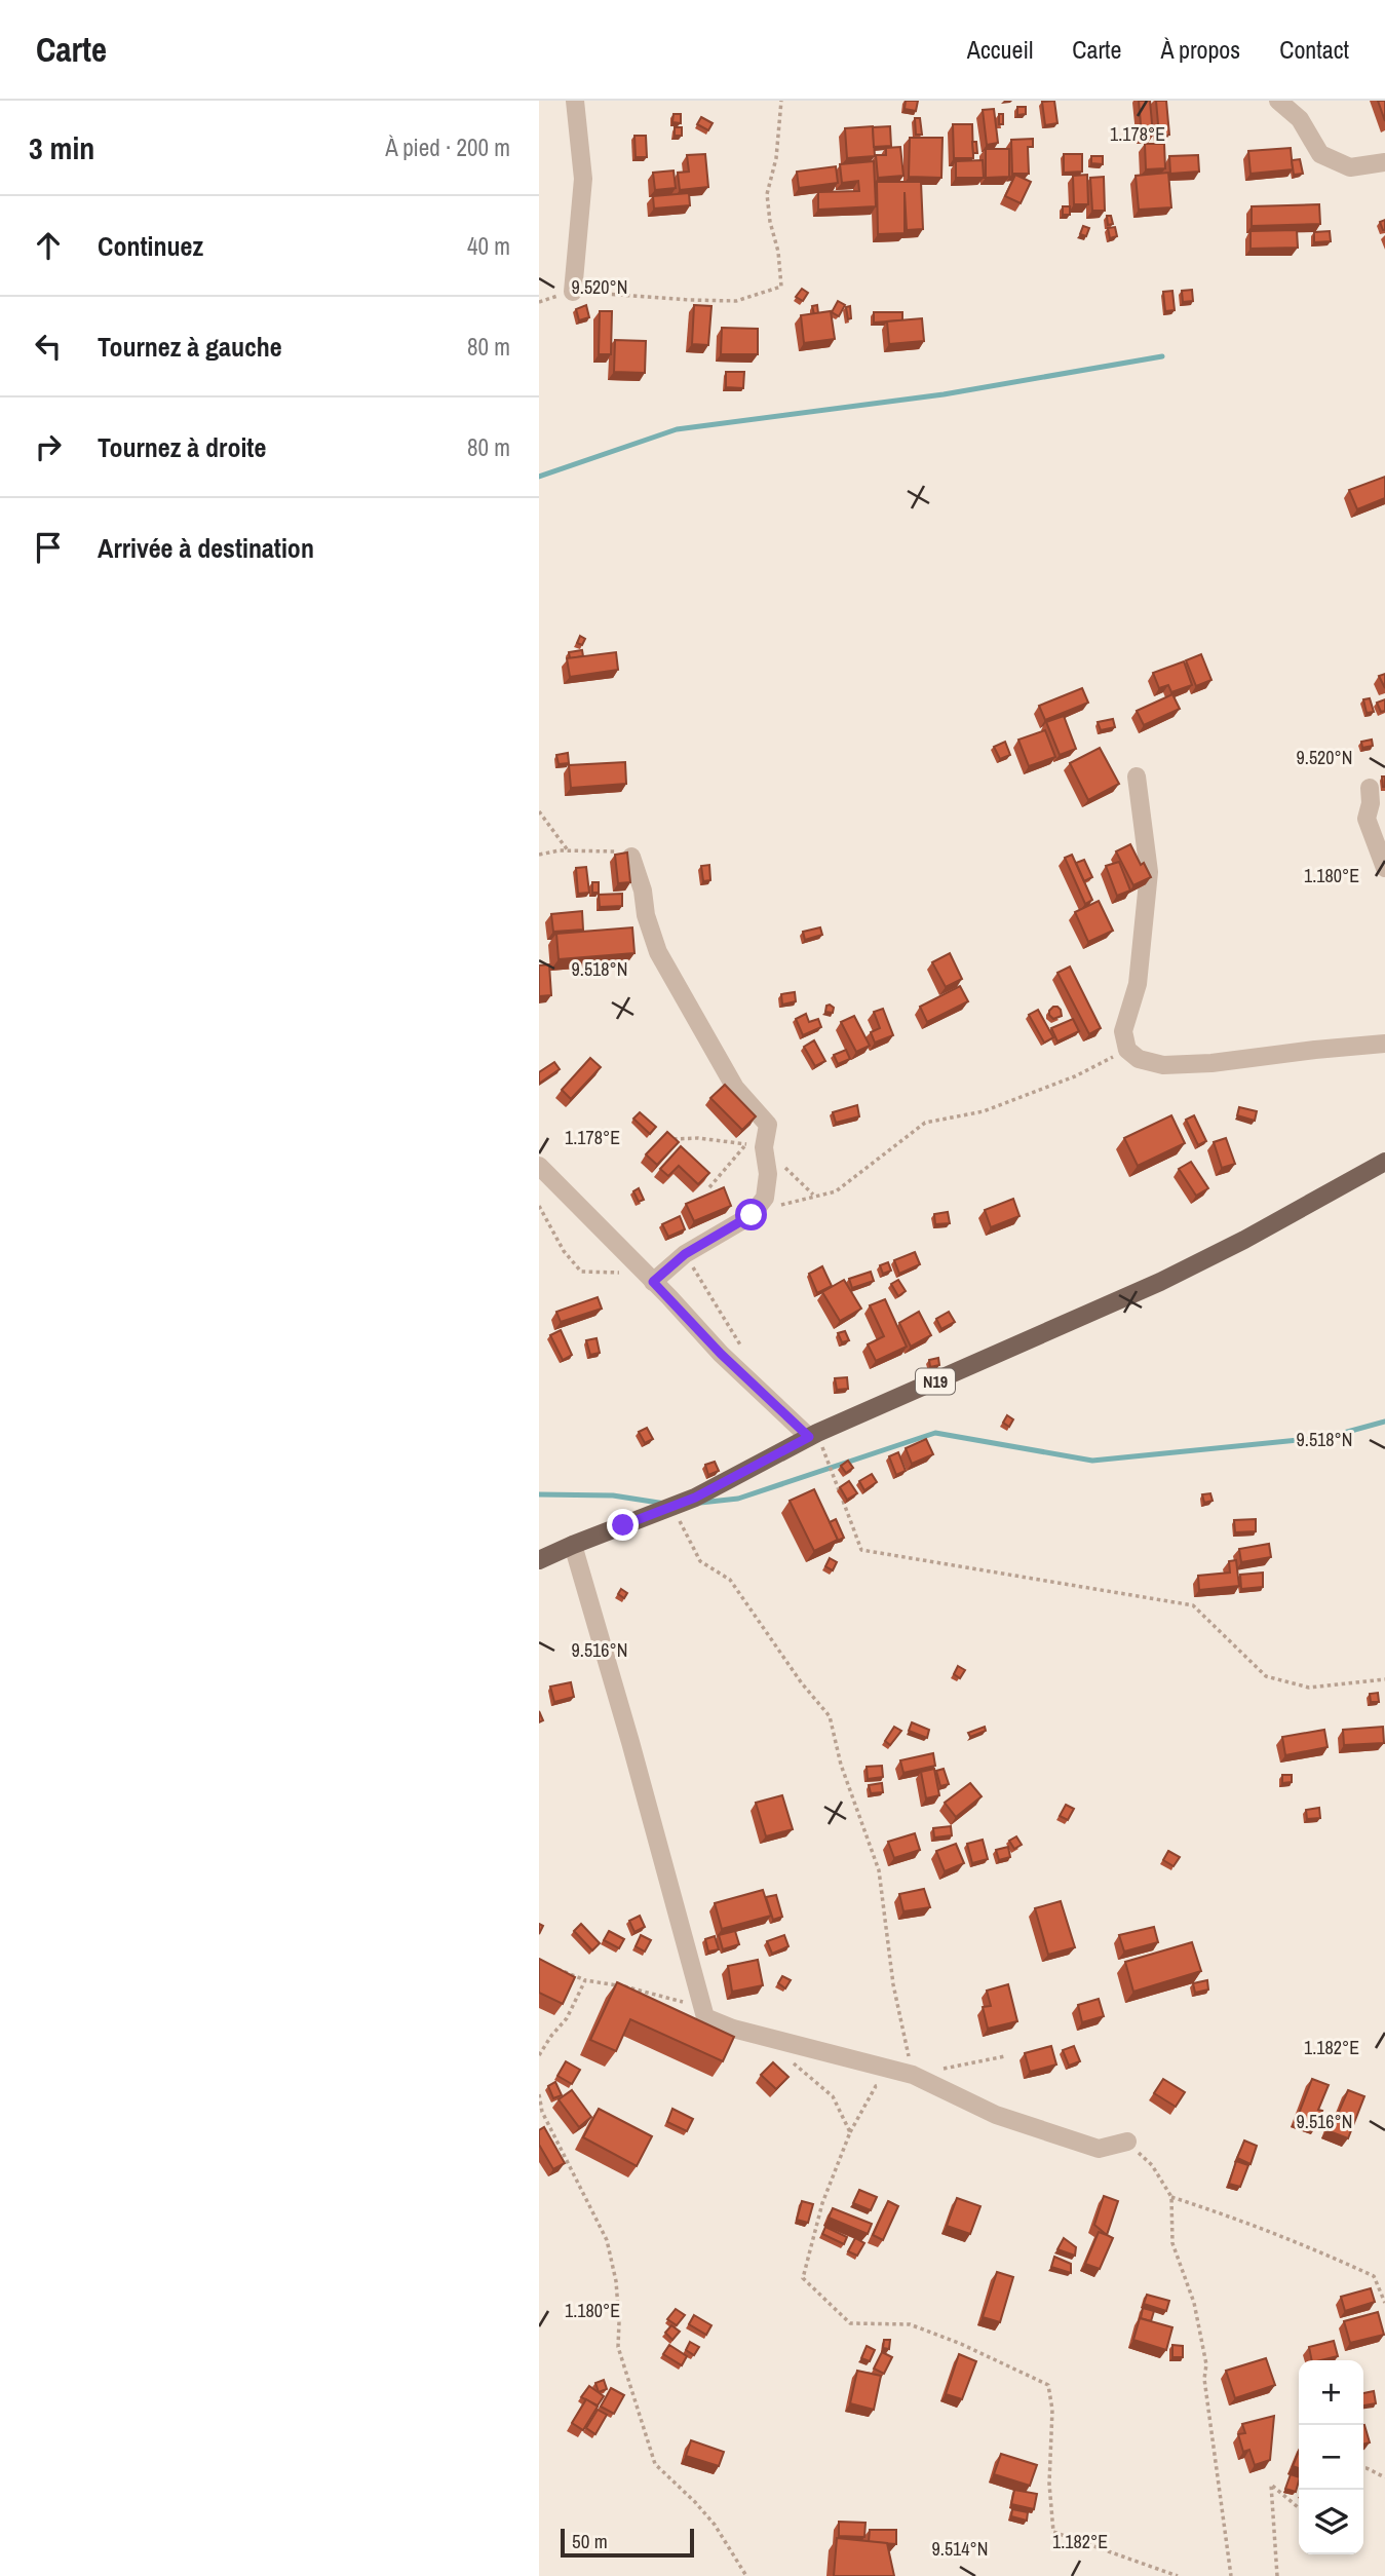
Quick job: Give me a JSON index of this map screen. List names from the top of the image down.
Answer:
{
  "streets": {
    "main road": ["N19"]
  },
  "scale_bar": "50 m",
  "page": {
    "header": "Carte",
    "nav": [
      "Accueil",
      "Carte",
      "À propos",
      "Contact"
    ],
    "heading": ["3 min", "À pied · 200 m"],
    "list": [
      ["Continuez", "40 m"],
      ["Tournez à gauche", "80 m"],
      ["Tournez à droite", "80 m"],
      "Arrivée à destination"
    ],
    "map_buttons": ["+", "−"],
    "scale": "50 m"
  },
  "coordinates": [
    "1.178°E",
    "9.520°N",
    "1.180°E",
    "9.518°N",
    "9.516°N",
    "1.182°E",
    "9.514°N"
  ]
}
